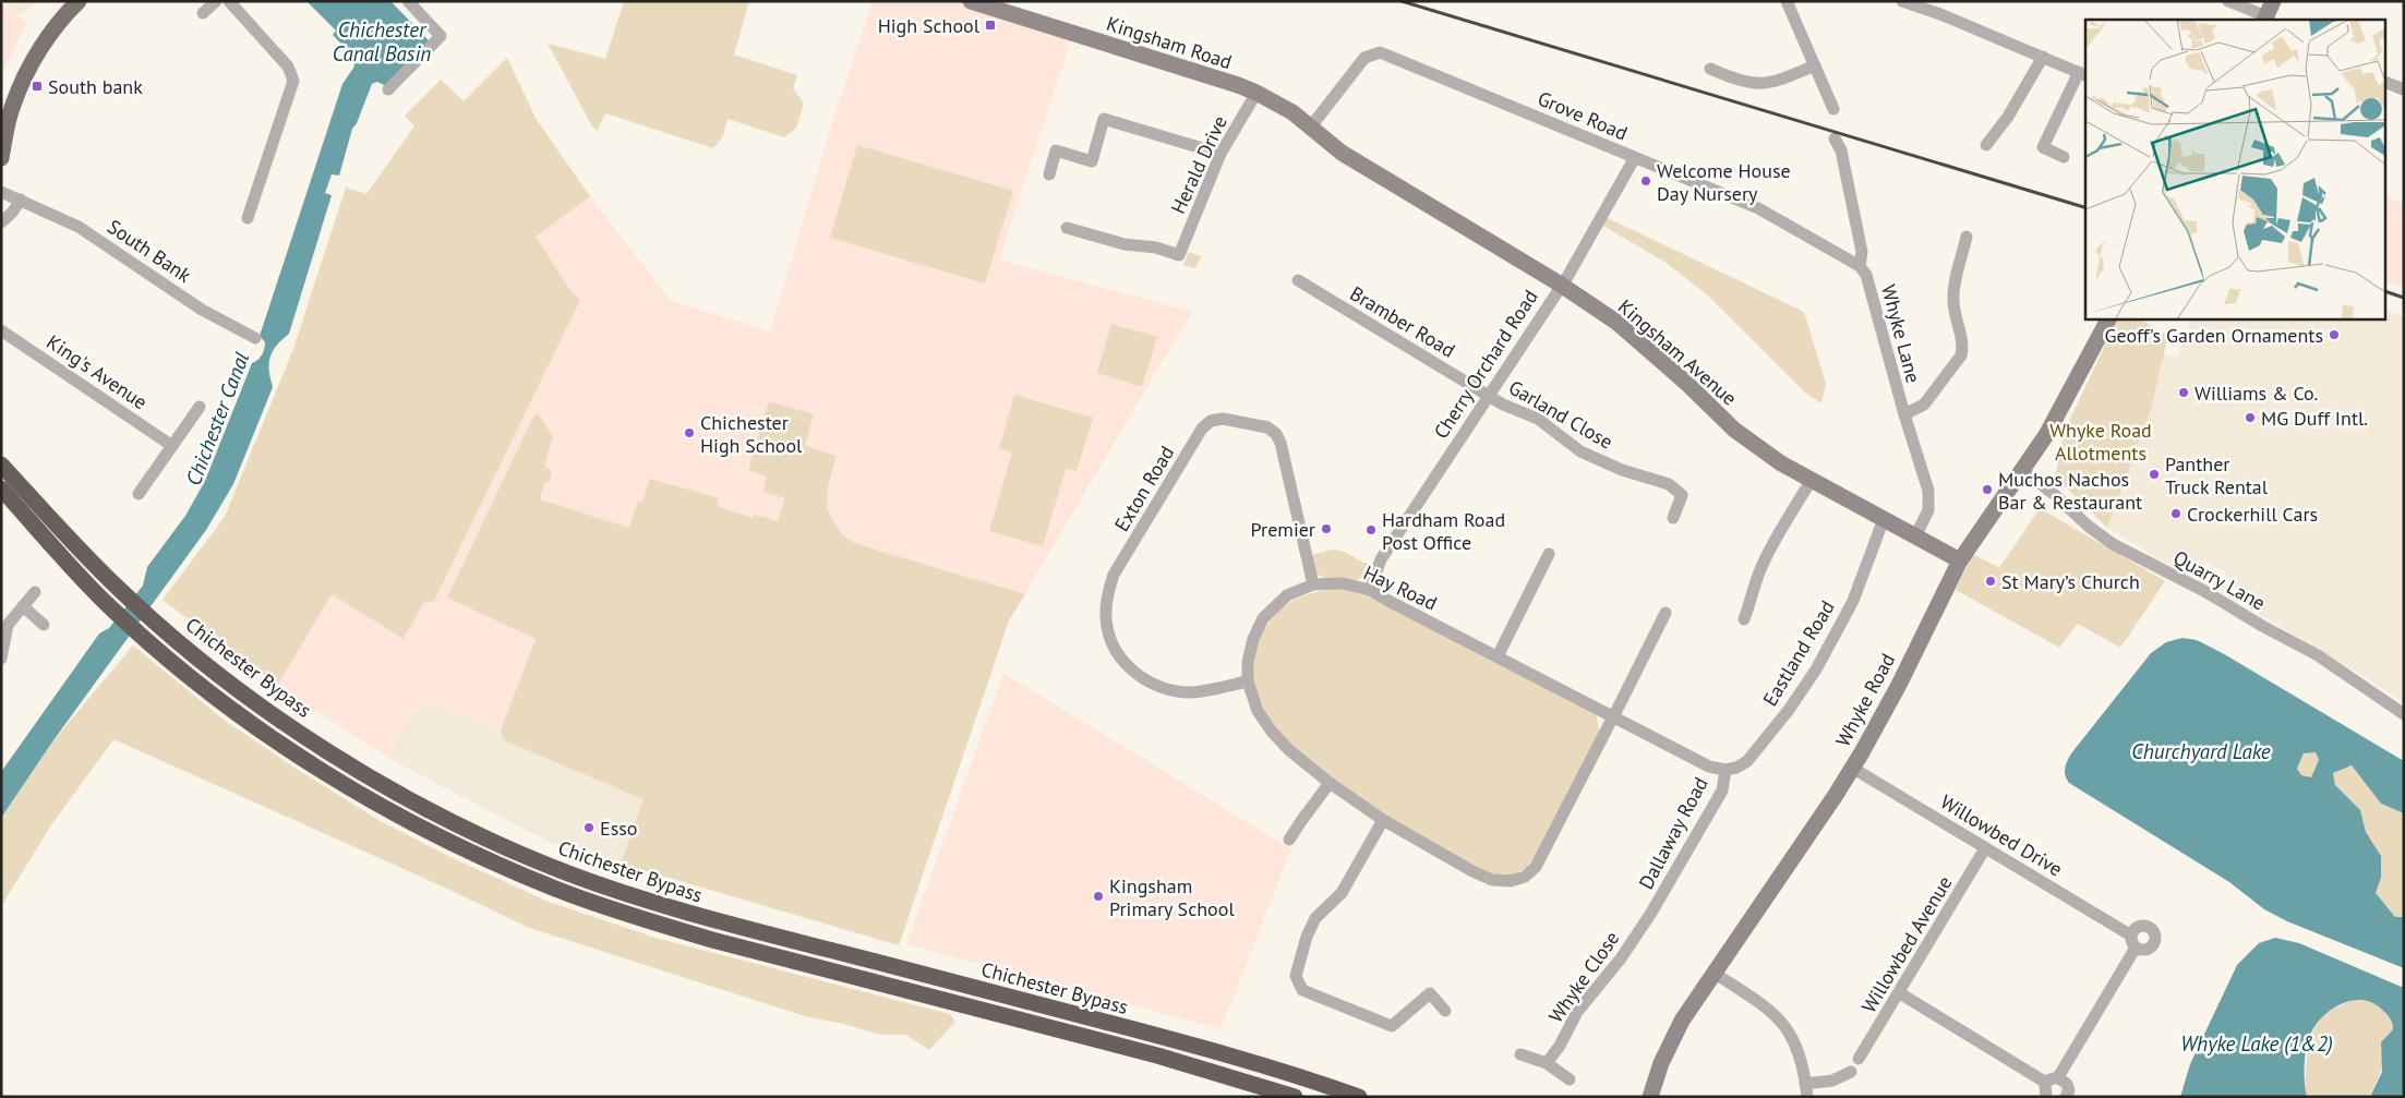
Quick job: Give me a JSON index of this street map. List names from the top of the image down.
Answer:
{
  "streets": {
    "highway": ["Chichester Bypass"],
    "street": [
      "Kingsham Road",
      "Grove Road",
      "Herald Drive",
      "South Bank",
      "Bramber Road",
      "Whyke Lane",
      "Kingsham Avenue",
      "Cherry Orchard Road",
      "King's Avenue",
      "Garland Close",
      "Exton Road",
      "Quarry Lane",
      "Hay Road",
      "Eastland Road",
      "Whyke Road",
      "Dallaway Road",
      "Willowbed Drive",
      "Willowbed Avenue",
      "Whyke Close"
    ]
  },
  "crossings": [
    ["Kingsham Road", "Grove Road"],
    ["Kingsham Road", "Herald Drive"],
    ["Kingsham Road", "Kingsham Avenue"],
    ["Grove Road", "Whyke Lane"],
    ["Grove Road", "Cherry Orchard Road"],
    ["Bramber Road", "Cherry Orchard Road"],
    ["Bramber Road", "Garland Close"],
    ["Whyke Lane", "Kingsham Avenue"],
    ["Kingsham Avenue", "Cherry Orchard Road"],
    ["Kingsham Avenue", "Eastland Road"],
    ["Kingsham Avenue", "Whyke Road"],
    ["Cherry Orchard Road", "Garland Close"],
    ["Cherry Orchard Road", "Hay Road"],
    ["Exton Road", "Hay Road"],
    ["Quarry Lane", "Whyke Road"],
    ["Hay Road", "Eastland Road"],
    ["Hay Road", "Dallaway Road"],
    ["Eastland Road", "Dallaway Road"],
    ["Whyke Road", "Willowbed Drive"],
    ["Dallaway Road", "Whyke Close"],
    ["Willowbed Drive", "Willowbed Avenue"]
  ],
  "water": [
    "Chichester Canal Basin",
    "Chichester Canal",
    "Churchyard Lake",
    "Whyke Lake (1&2)"
  ],
  "parks": ["Whyke Road Allotments"],
  "places": {
    "transit": ["High School", "South bank"],
    "other": [
      "Welcome House Day Nursery",
      "Geoff's Garden Ornaments",
      "Williams & Co.",
      "MG Duff Intl.",
      "Chichester High School",
      "Panther Truck Rental",
      "Muchos Nachos Bar & Restaurant",
      "Crockerhill Cars",
      "Premier",
      "Hardham Road Post Office",
      "St Mary’s Church",
      "Esso",
      "Kingsham Primary School"
    ]
  }
}
